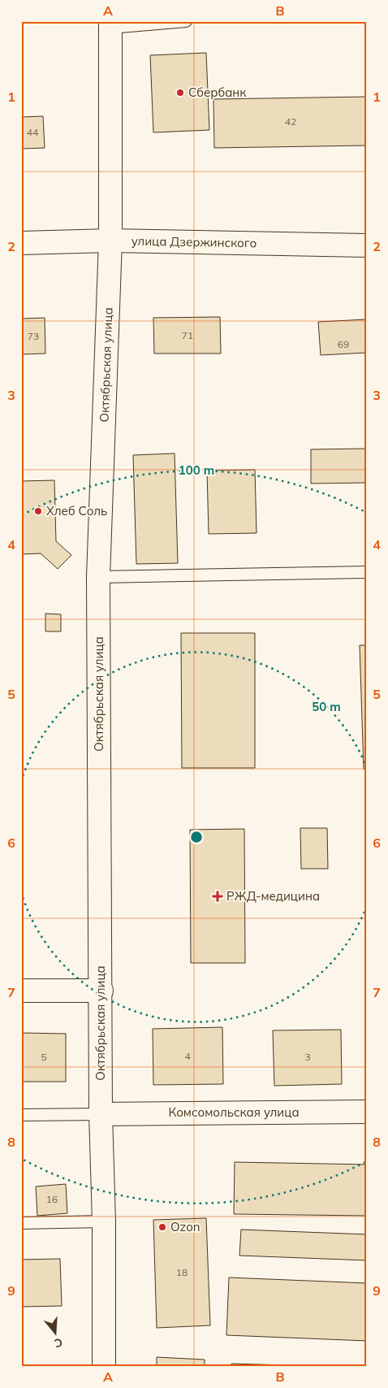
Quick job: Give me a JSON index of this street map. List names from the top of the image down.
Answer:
{
  "streets": {
    "street": ["улица Дзержинского", "Октябрьская улица", "Комсомольская улица"]
  },
  "crossings": [
    ["улица Дзержинского", "Октябрьская улица"],
    ["Октябрьская улица", "Комсомольская улица"]
  ],
  "places": {
    "other": ["Сбербанк", "Хлеб Соль", "Ozon"],
    "health": ["РЖД-медицина"]
  },
  "house_numbers": [
    "42",
    "44",
    "71",
    "73",
    "69",
    "4",
    "5",
    "3",
    "16",
    "18"
  ],
  "north": "bottom",
  "grid": {
    "columns": ["A", "B"],
    "rows": [
      "1",
      "2",
      "3",
      "4",
      "5",
      "6",
      "7",
      "8",
      "9"
    ]
  },
  "rings": ["100 m", "50 m"]
}
